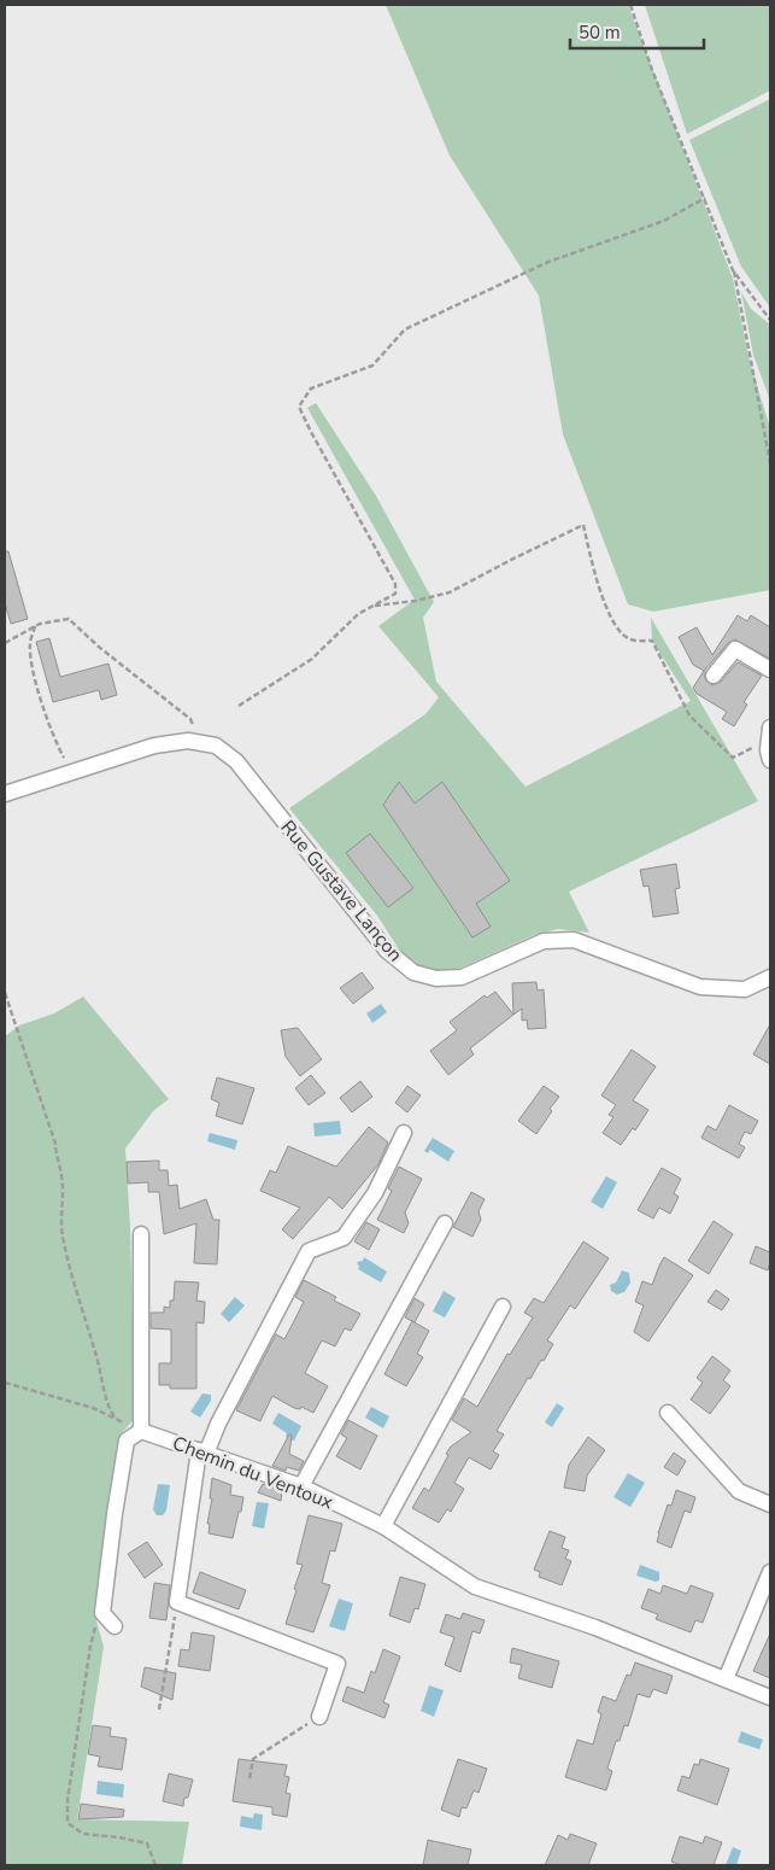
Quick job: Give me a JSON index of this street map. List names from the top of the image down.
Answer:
{
  "streets": {
    "street": ["Rue Gustave Lançon", "Chemin du Ventoux"]
  },
  "scale_bar": "50 m"
}
